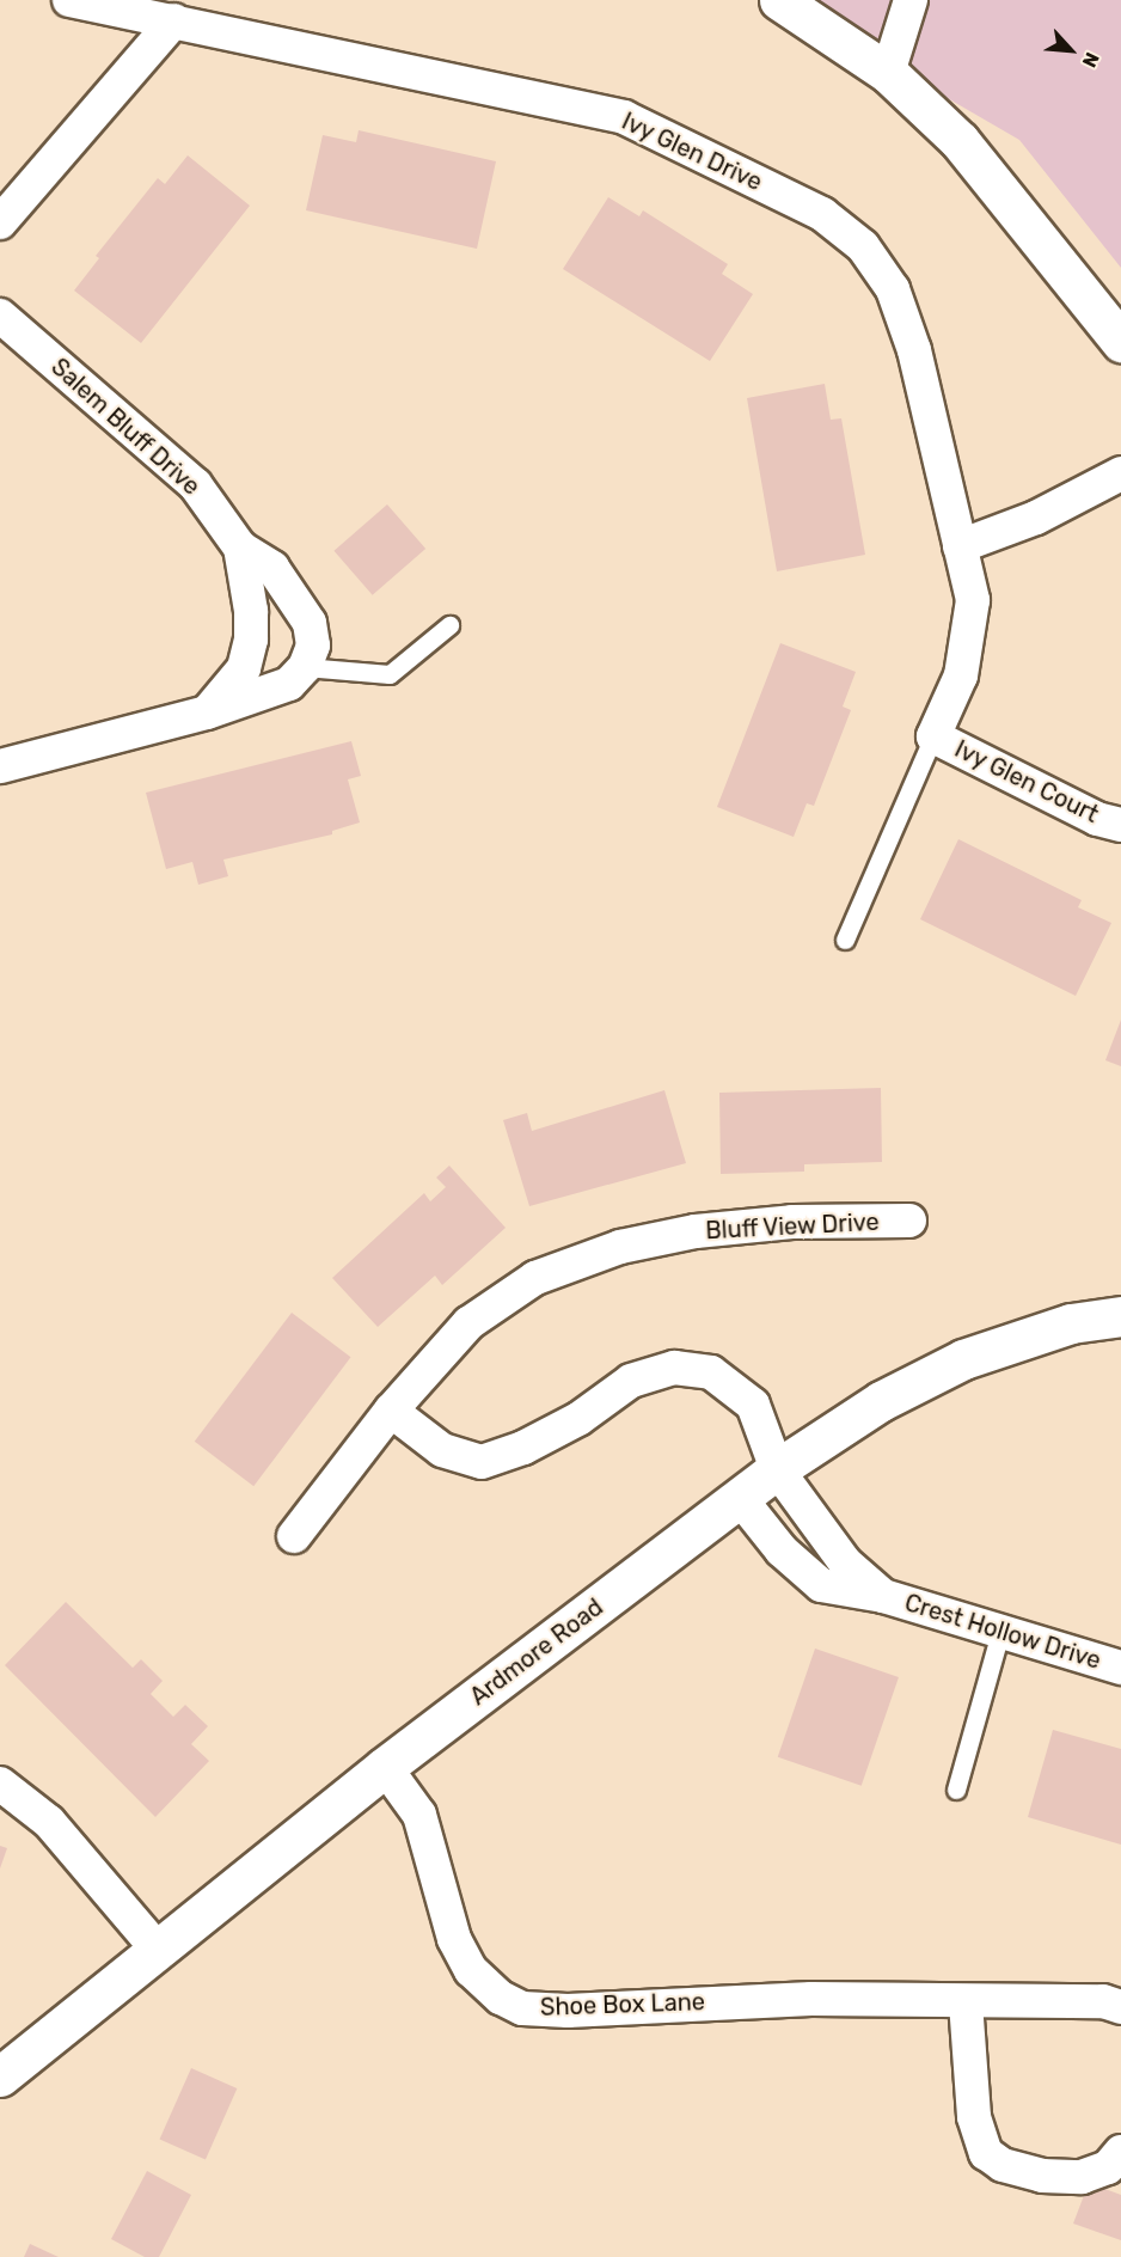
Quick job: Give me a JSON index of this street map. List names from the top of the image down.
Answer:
{
  "streets": {
    "street": [
      "Ivy Glen Drive",
      "Salem Bluff Drive",
      "Ivy Glen Court",
      "Bluff View Drive",
      "Crest Hollow Drive",
      "Ardmore Road",
      "Shoe Box Lane"
    ]
  },
  "crossings": [
    ["Ivy Glen Drive", "Ivy Glen Court"],
    ["Crest Hollow Drive", "Ardmore Road"],
    ["Ardmore Road", "Shoe Box Lane"]
  ],
  "north": "bottom right"
}
